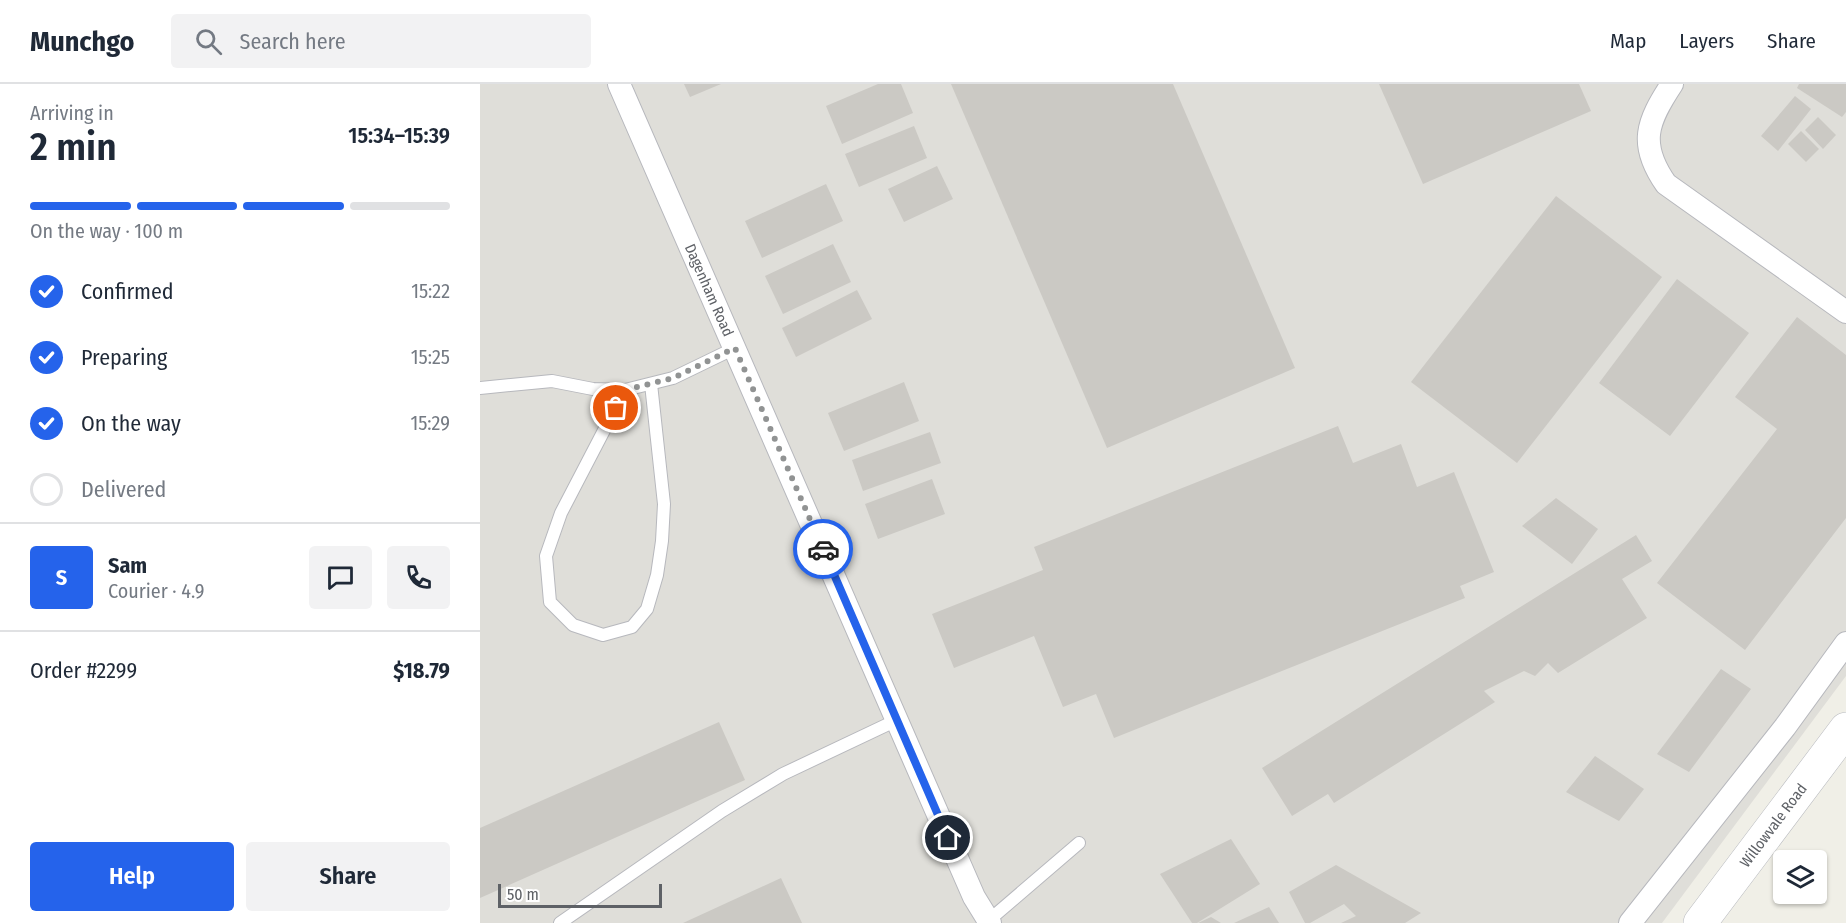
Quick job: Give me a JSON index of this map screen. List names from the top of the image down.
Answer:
{
  "streets": {
    "main road": ["Willowvale Road"],
    "street": ["Dagenham Road"]
  },
  "scale_bar": "50 m",
  "page": {
    "header": "Munchgo",
    "search": "Search here",
    "nav": ["Map", "Layers", "Share"],
    "heading": ["2 min", "Arriving in", "15:34–15:39"],
    "panel": [
      "Sam",
      "Courier · 4.9",
      "Order #2299",
      "$18.79"
    ],
    "bar": "On the way · 100 m",
    "list": [
      ["Confirmed", "15:22"],
      ["Preparing", "15:25"],
      ["On the way", "15:29"],
      "Delivered"
    ],
    "round": "S",
    "buttons": ["Help", "Share"],
    "scale": "50 m"
  }
}
